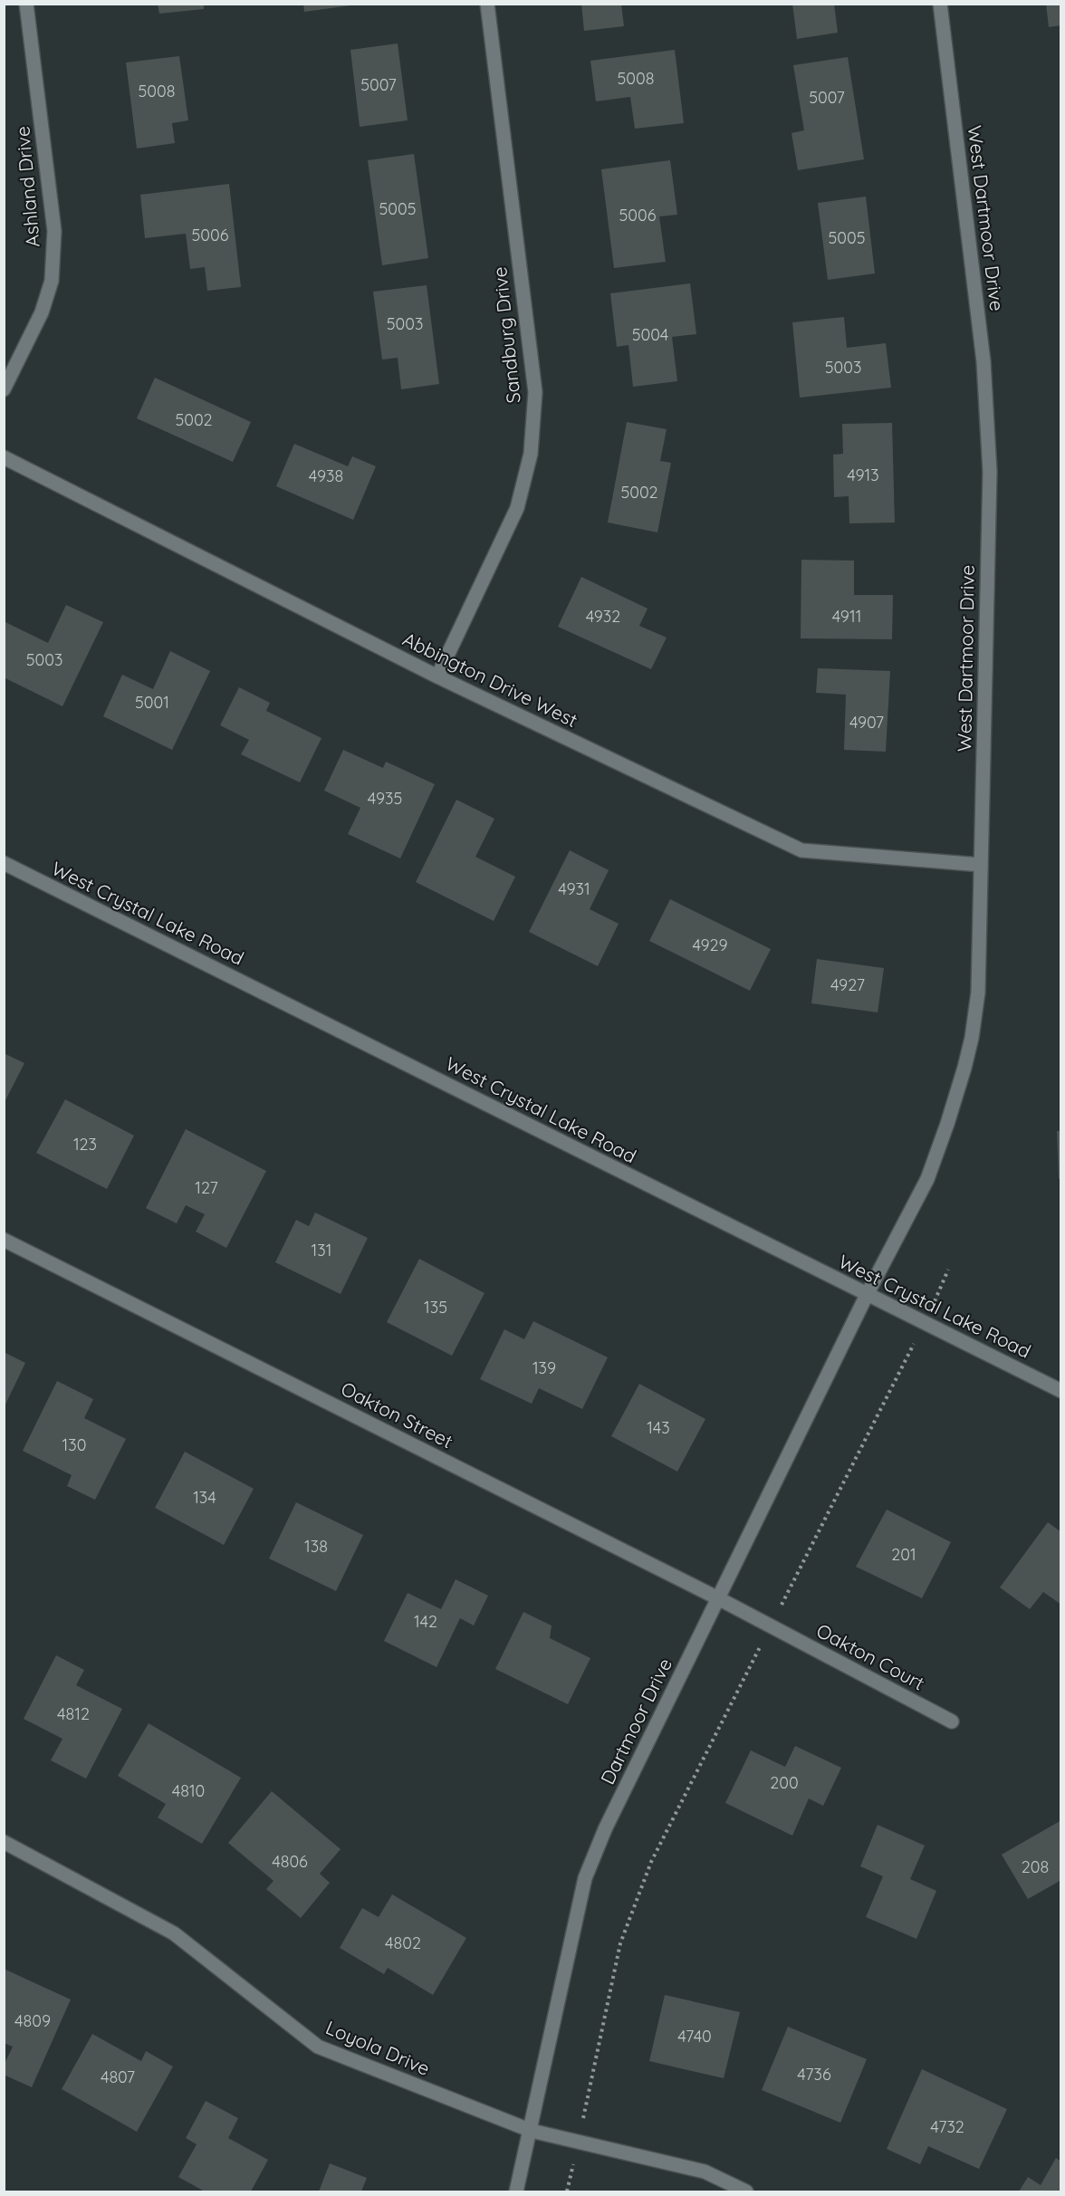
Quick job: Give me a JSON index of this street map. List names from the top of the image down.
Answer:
{
  "streets": {
    "street": [
      "Ashland Drive",
      "West Dartmoor Drive",
      "Sandburg Drive",
      "Abbington Drive West",
      "West Crystal Lake Road",
      "Oakton Street",
      "Oakton Court",
      "Dartmoor Drive",
      "Loyola Drive"
    ]
  },
  "crossings": [
    ["West Dartmoor Drive", "Abbington Drive West"],
    ["West Dartmoor Drive", "West Crystal Lake Road"],
    ["West Dartmoor Drive", "Dartmoor Drive"],
    ["Sandburg Drive", "Abbington Drive West"],
    ["West Crystal Lake Road", "Dartmoor Drive"],
    ["Oakton Street", "Oakton Court"],
    ["Oakton Street", "Dartmoor Drive"],
    ["Dartmoor Drive", "Loyola Drive"]
  ],
  "house_numbers": [
    "5008",
    "5007",
    "5008",
    "5007",
    "5005",
    "5006",
    "5006",
    "5005",
    "5003",
    "5004",
    "5003",
    "5002",
    "4913",
    "4938",
    "5002",
    "4932",
    "4911",
    "5003",
    "5001",
    "4907",
    "4935",
    "4931",
    "4929",
    "4927",
    "123",
    "127",
    "131",
    "135",
    "139",
    "143",
    "130",
    "134",
    "138",
    "201",
    "142",
    "4812",
    "200",
    "4810",
    "4806",
    "208",
    "4802",
    "4809",
    "4740",
    "4736",
    "4807",
    "4732"
  ]
}
